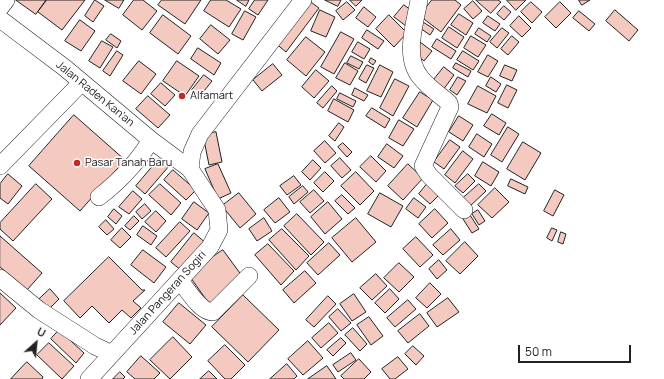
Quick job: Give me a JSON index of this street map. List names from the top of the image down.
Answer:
{
  "streets": {
    "street": ["Jalan Raden Kan'an", "Jalan Pangeran Sogiri"]
  },
  "crossings": [
    ["Jalan Raden Kan'an", "Jalan Pangeran Sogiri"]
  ],
  "places": ["Alfamart", "Pasar Tanah Baru"],
  "scale_bar": "50 m",
  "north": "top right"
}
